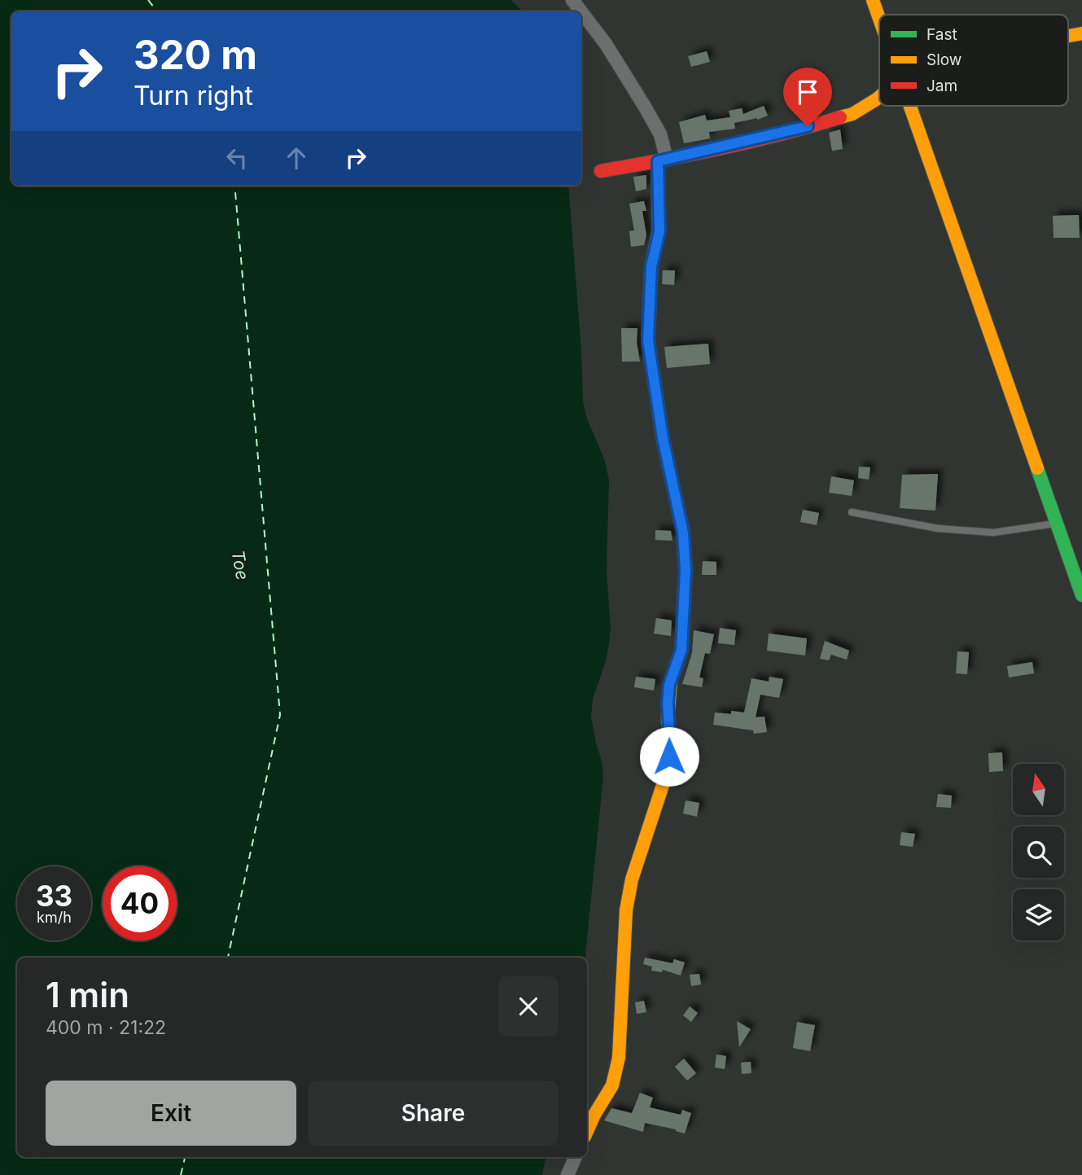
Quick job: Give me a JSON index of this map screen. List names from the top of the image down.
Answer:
{
  "water": ["Toe"],
  "legend": ["Fast", "Slow", "Jam"],
  "north": "top",
  "page": {
    "turn": ["320 m", "Turn right"],
    "speed": "33 km/h",
    "limit": "40",
    "heading": ["1 min", "400 m · 21:22"],
    "buttons": ["Exit", "Share"]
  }
}
